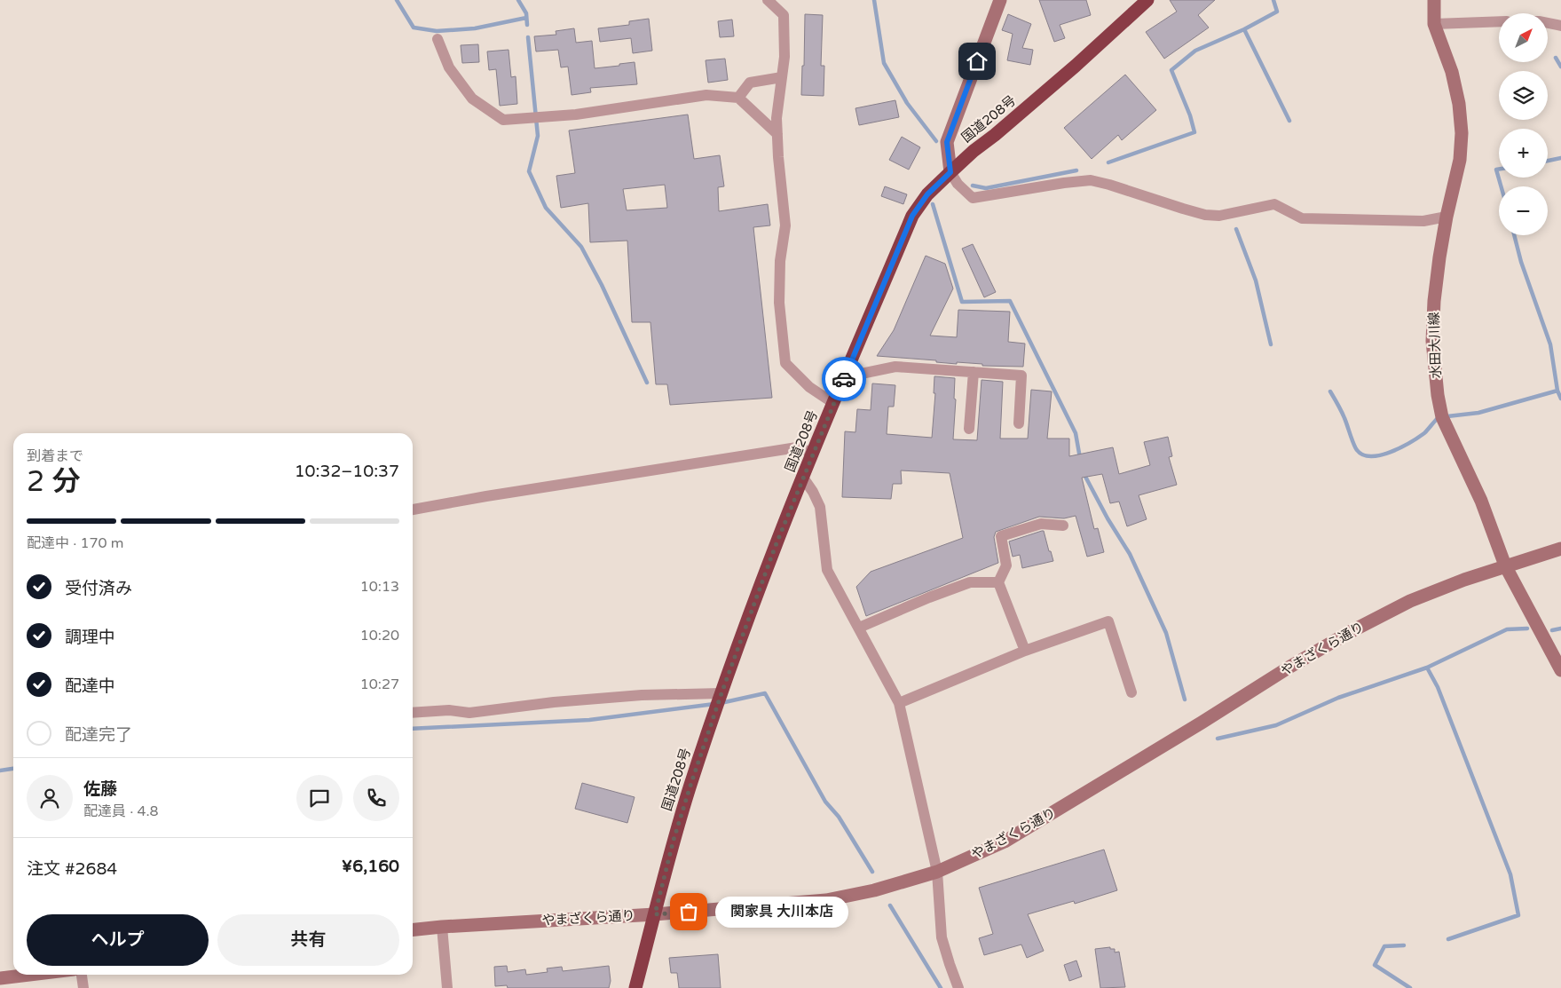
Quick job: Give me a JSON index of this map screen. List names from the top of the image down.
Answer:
{
  "streets": {
    "highway": ["国道208号"],
    "street": ["水田大川線", "やまざくら通り"]
  },
  "crossings": [
    ["国道208号", "やまざくら通り"],
    ["水田大川線", "やまざくら通り"]
  ],
  "places": ["関家具 大川本店"],
  "north": "top right",
  "page": {
    "map_buttons": ["+", "−"],
    "heading": ["2 分", "到着まで", "10:32–10:37"],
    "panel": [
      "佐藤",
      "配達員 · 4.8",
      "注文 #2684",
      "¥6,160"
    ],
    "bar": "配達中 · 170 m",
    "list": [
      ["受付済み", "10:13"],
      ["調理中", "10:20"],
      ["配達中", "10:27"],
      "配達完了"
    ],
    "bubble": "関家具 大川本店",
    "buttons": ["ヘルプ", "共有"]
  }
}
